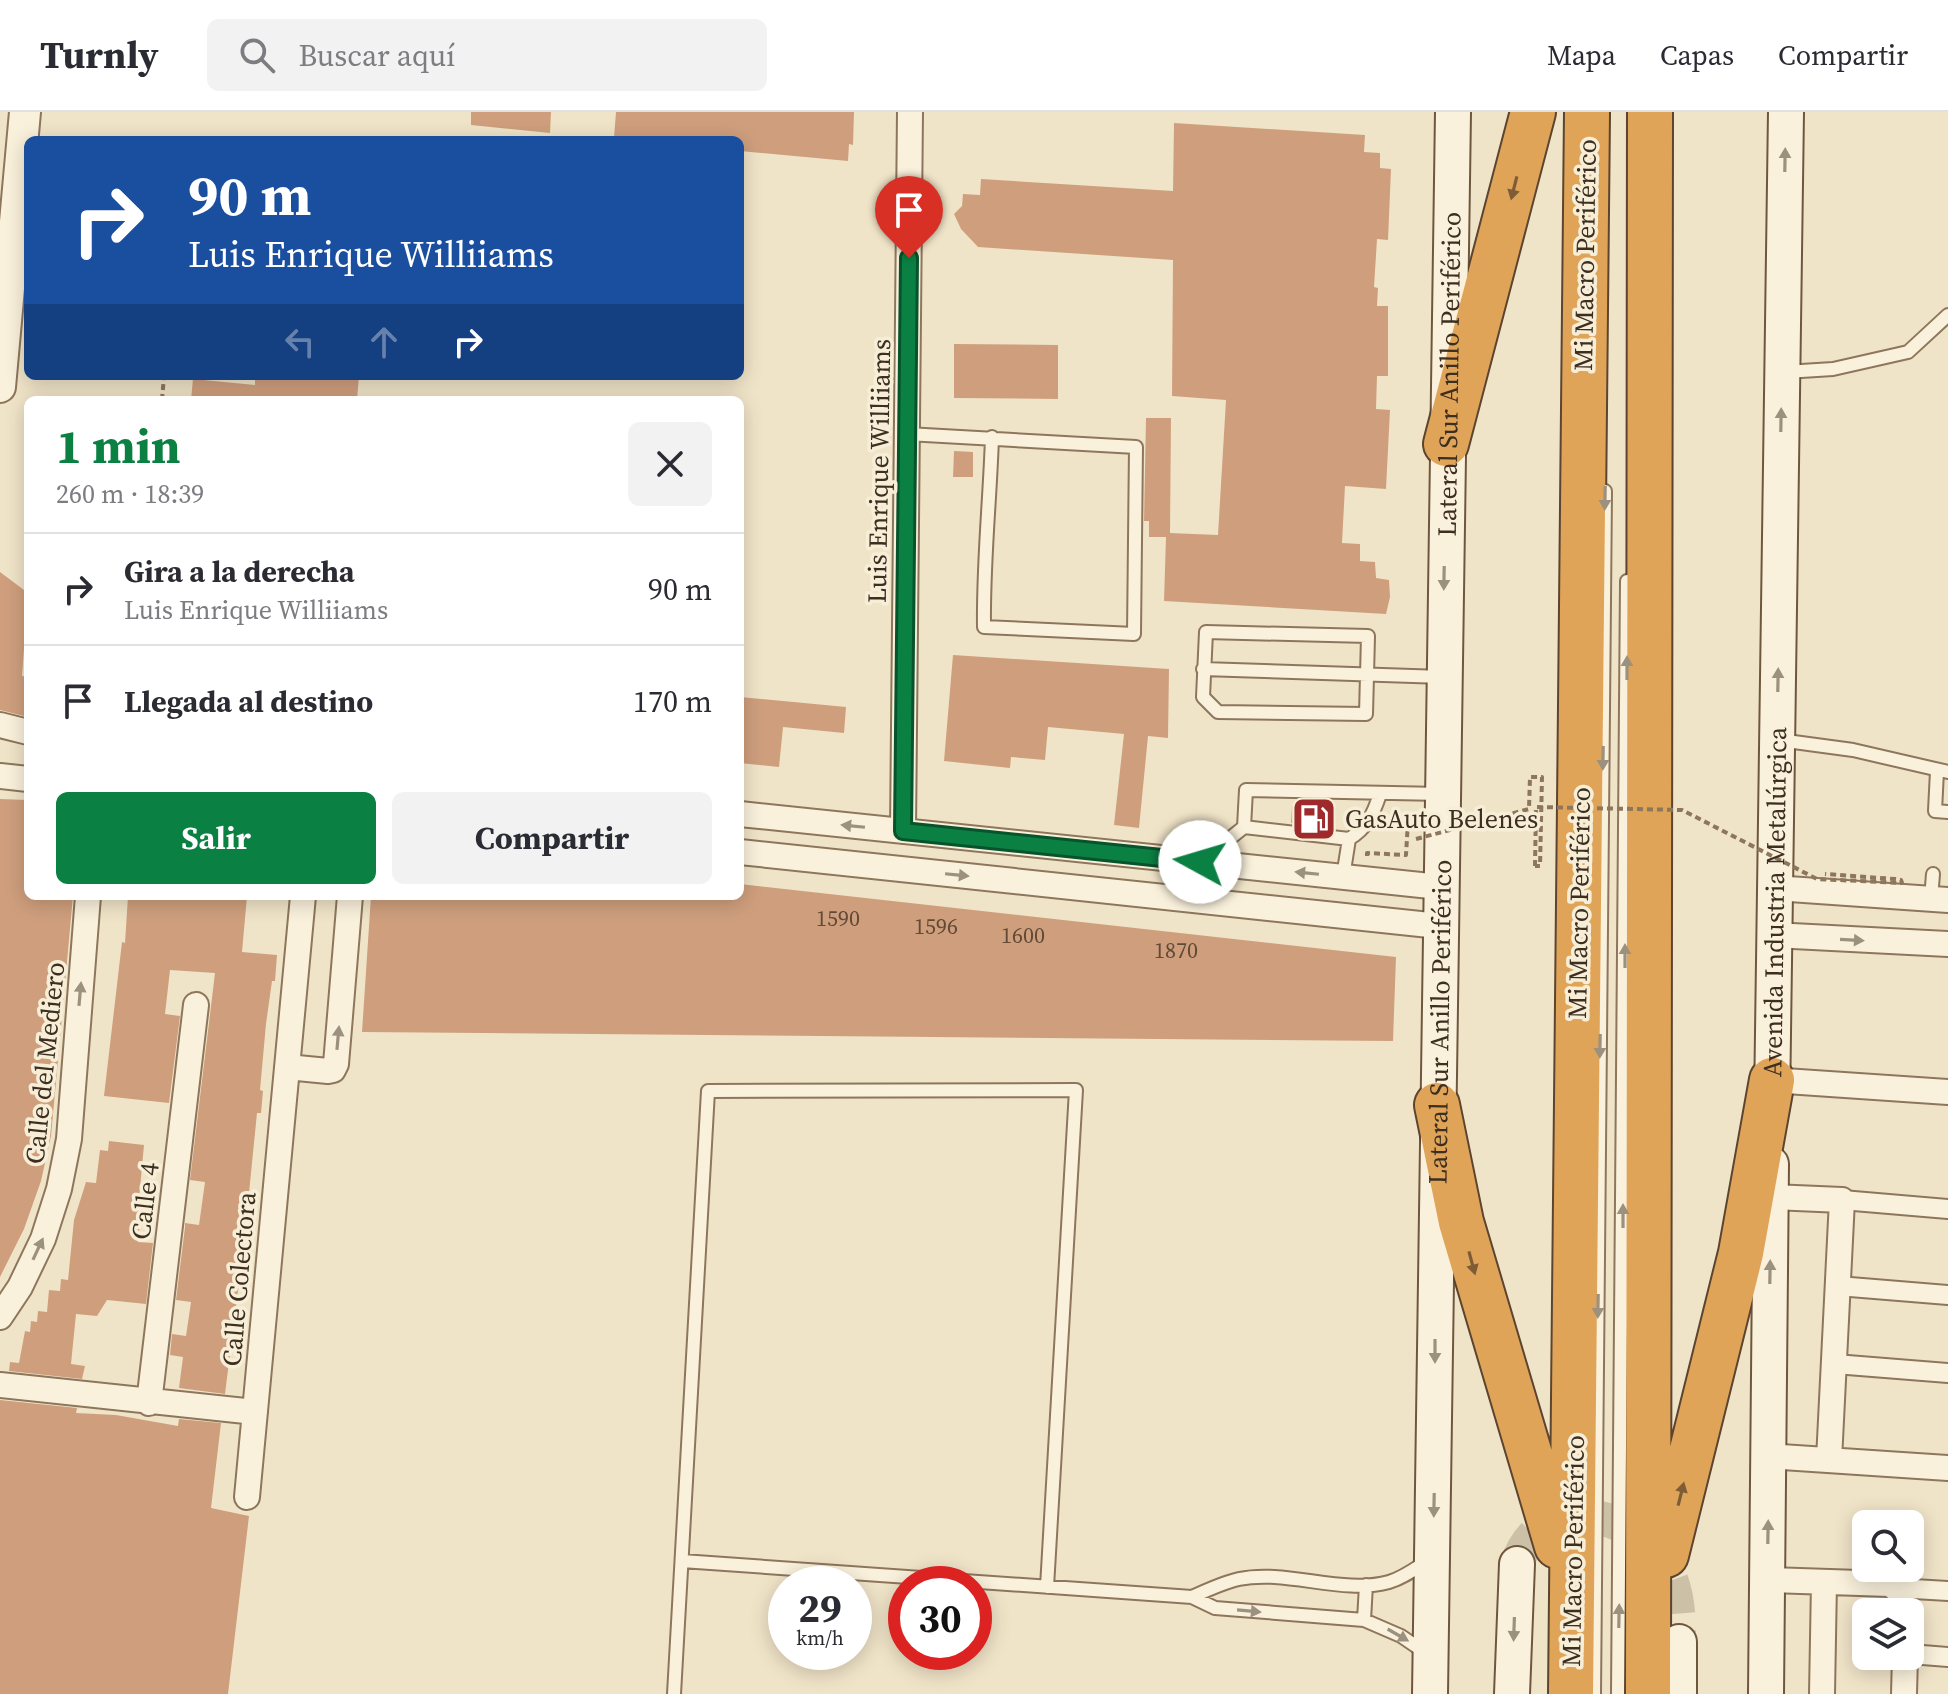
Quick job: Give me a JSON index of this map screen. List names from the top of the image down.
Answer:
{
  "streets": {
    "main road": ["Lateral Sur Anillo Periférico", "Avenida Industria Metalúrgica"],
    "street": [
      "Luis Enrique Williiams",
      "Calle del Mediero",
      "Calle 4",
      "Calle Colectora"
    ],
    "lane": ["Mi Macro Periférico"]
  },
  "one_way": ["Lateral Sur Anillo Periférico", "Avenida Industria Metalúrgica", "Calle del Mediero"],
  "places": {
    "fuel station": ["GasAuto Belenes"]
  },
  "house_numbers": [
    "1590",
    "1596",
    "1600",
    "1870"
  ],
  "page": {
    "header": "Turnly",
    "search": "Buscar aquí",
    "nav": ["Mapa", "Capas", "Compartir"],
    "turn": ["90 m", "Luis Enrique Williiams"],
    "heading": ["1 min", "260 m · 18:39"],
    "list": [
      {
        "name": "Gira a la derecha",
        "note": "Luis Enrique Williiams",
        "value": "90 m"
      },
      {
        "name": "Llegada al destino",
        "value": "170 m"
      }
    ],
    "buttons": ["Salir", "Compartir"],
    "speed": "29 km/h",
    "limit": "30"
  }
}
